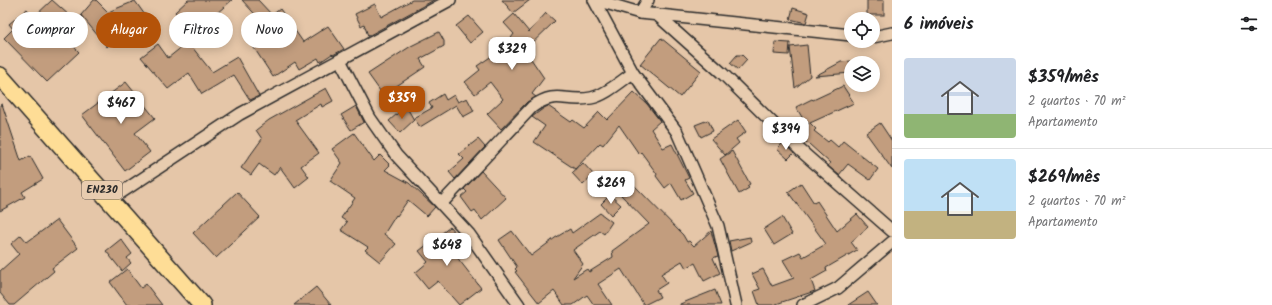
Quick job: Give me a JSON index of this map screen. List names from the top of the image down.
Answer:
{
  "streets": {
    "main road": ["EN230"]
  },
  "page": {
    "heading": "6 imóveis",
    "chip": [
      "Comprar",
      "Alugar",
      "Filtros",
      "Novo"
    ],
    "price": [
      "$329",
      "$359",
      "$467",
      "$394",
      "$269",
      "$648"
    ],
    "list": [
      {
        "name": "$359/mês",
        "note": "2 quartos · 70 m² · Apartamento"
      },
      {
        "name": "$269/mês",
        "note": "2 quartos · 70 m² · Apartamento"
      }
    ]
  }
}
